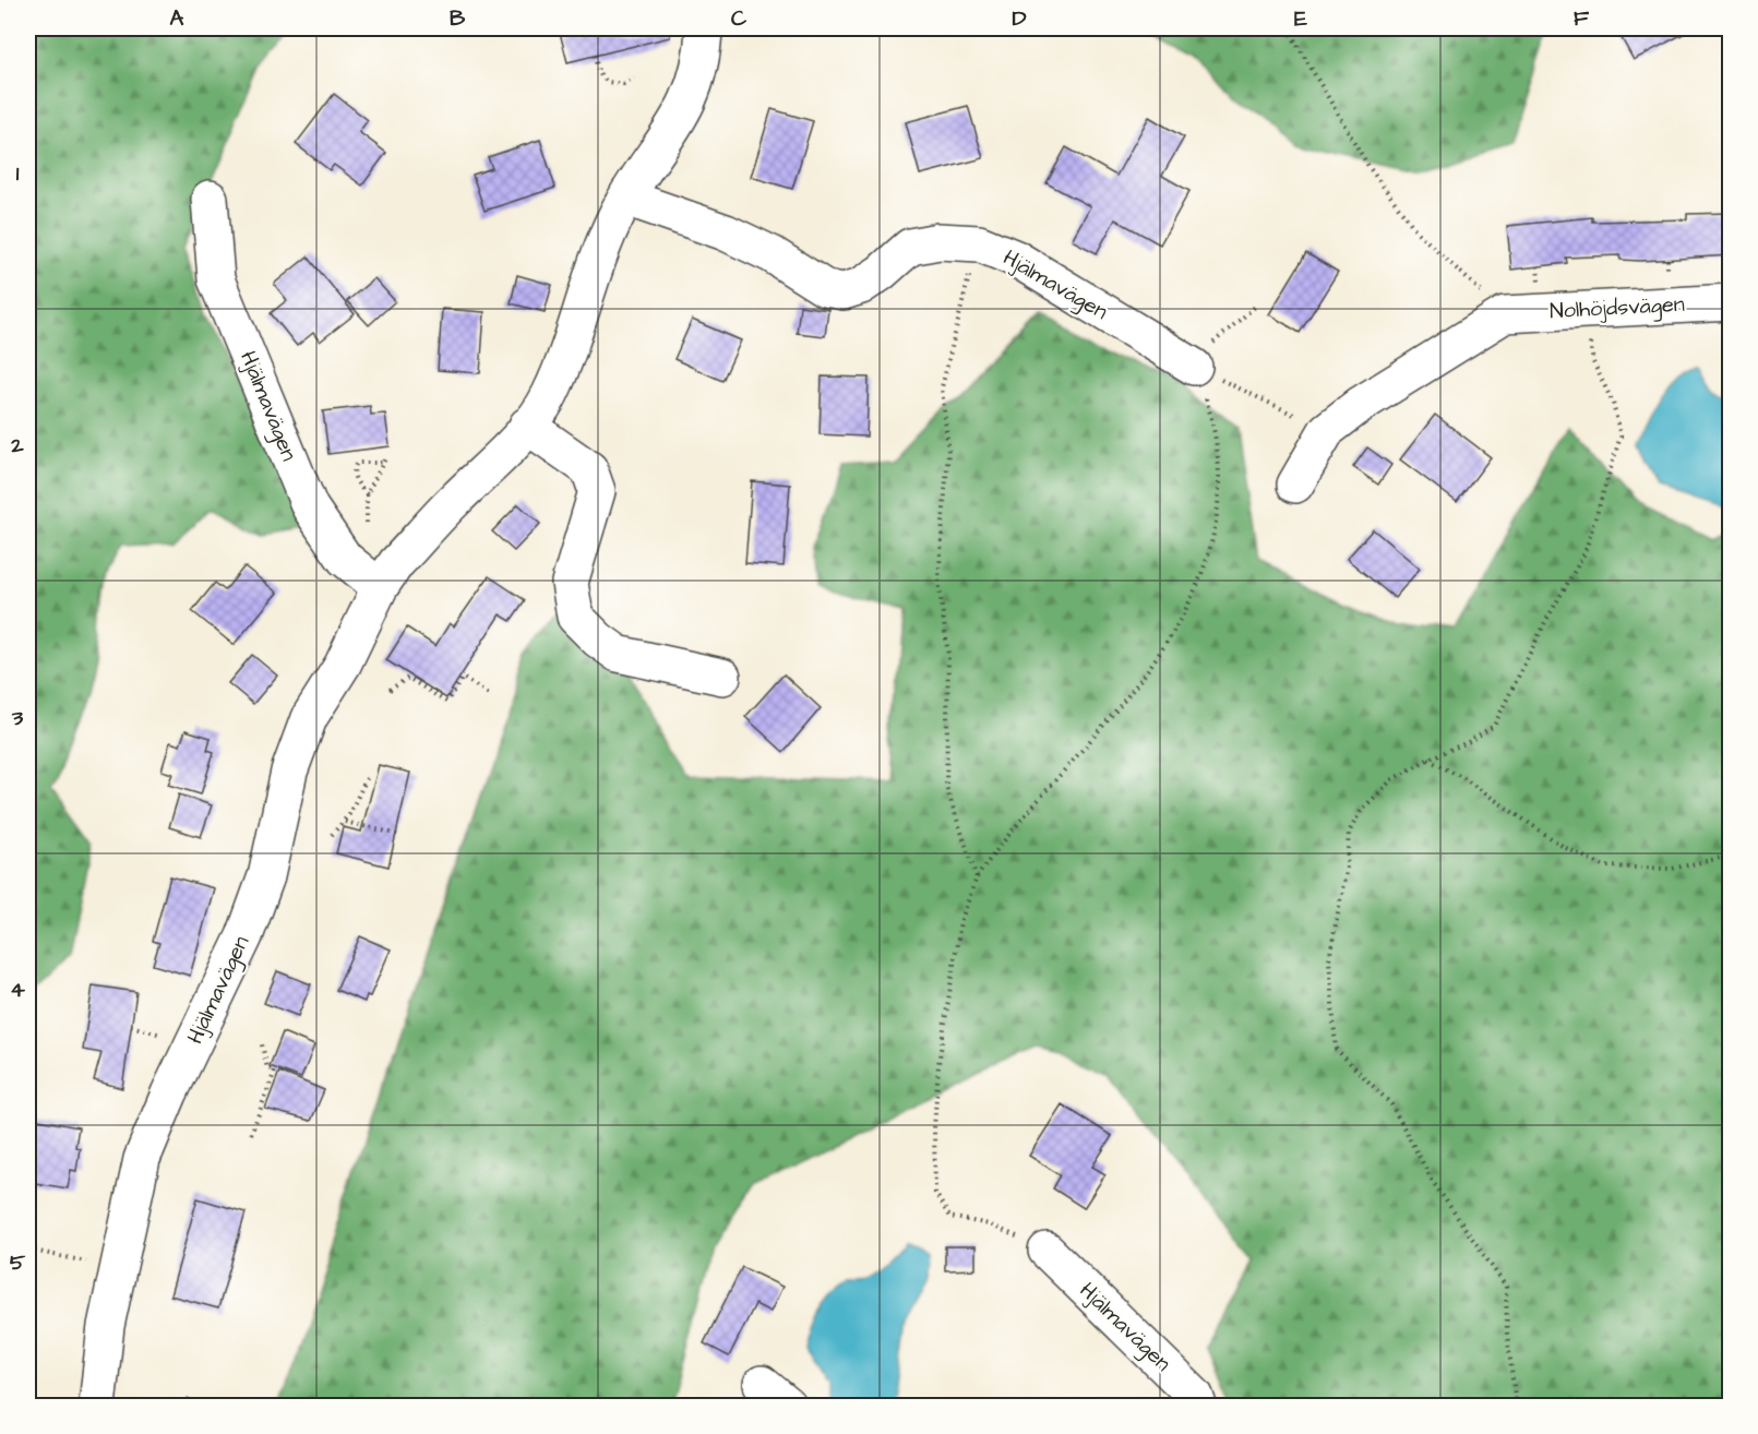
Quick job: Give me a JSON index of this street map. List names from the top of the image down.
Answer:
{
  "streets": {
    "street": ["Hjälmavägen", "Nolhöjdsvägen"]
  },
  "grid": {
    "columns": [
      "A",
      "B",
      "C",
      "D",
      "E",
      "F"
    ],
    "rows": [
      "1",
      "2",
      "3",
      "4",
      "5"
    ]
  }
}
